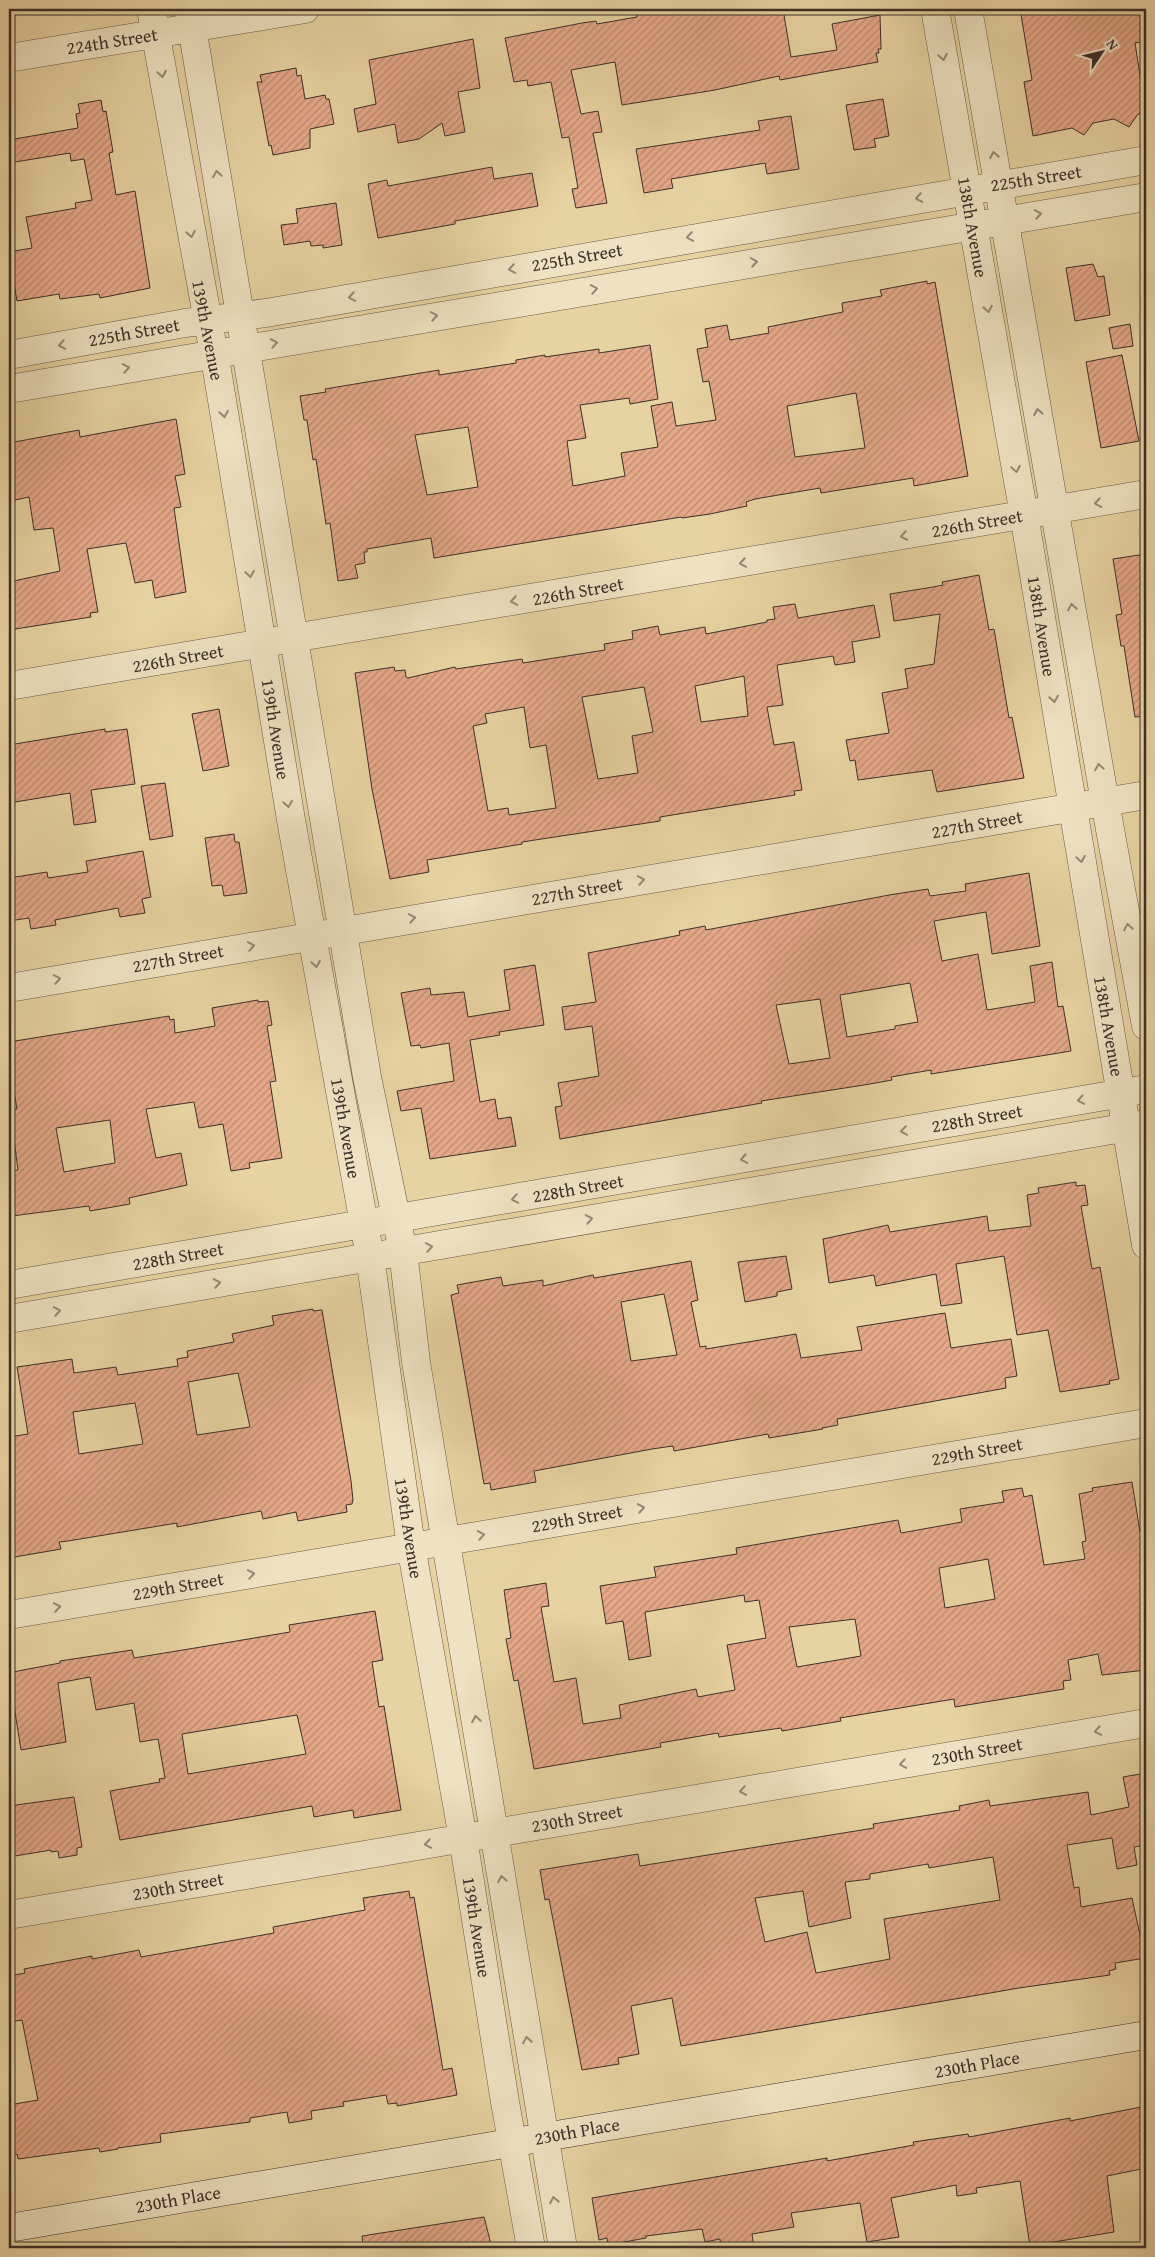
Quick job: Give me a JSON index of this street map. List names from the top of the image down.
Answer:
{
  "streets": {
    "street": [
      "224th Street",
      "225th Street",
      "138th Avenue",
      "139th Avenue",
      "226th Street",
      "227th Street",
      "228th Street",
      "229th Street",
      "230th Street",
      "230th Place"
    ]
  },
  "crossings": [
    ["224th Street", "139th Avenue"],
    ["225th Street", "138th Avenue"],
    ["225th Street", "139th Avenue"],
    ["138th Avenue", "226th Street"],
    ["138th Avenue", "227th Street"],
    ["138th Avenue", "228th Street"],
    ["139th Avenue", "226th Street"],
    ["139th Avenue", "227th Street"],
    ["139th Avenue", "228th Street"],
    ["139th Avenue", "229th Street"],
    ["139th Avenue", "230th Street"],
    ["139th Avenue", "230th Place"]
  ],
  "one_way": [
    "226th Street",
    "227th Street",
    "229th Street",
    "230th Street"
  ],
  "north": "top right"
}
